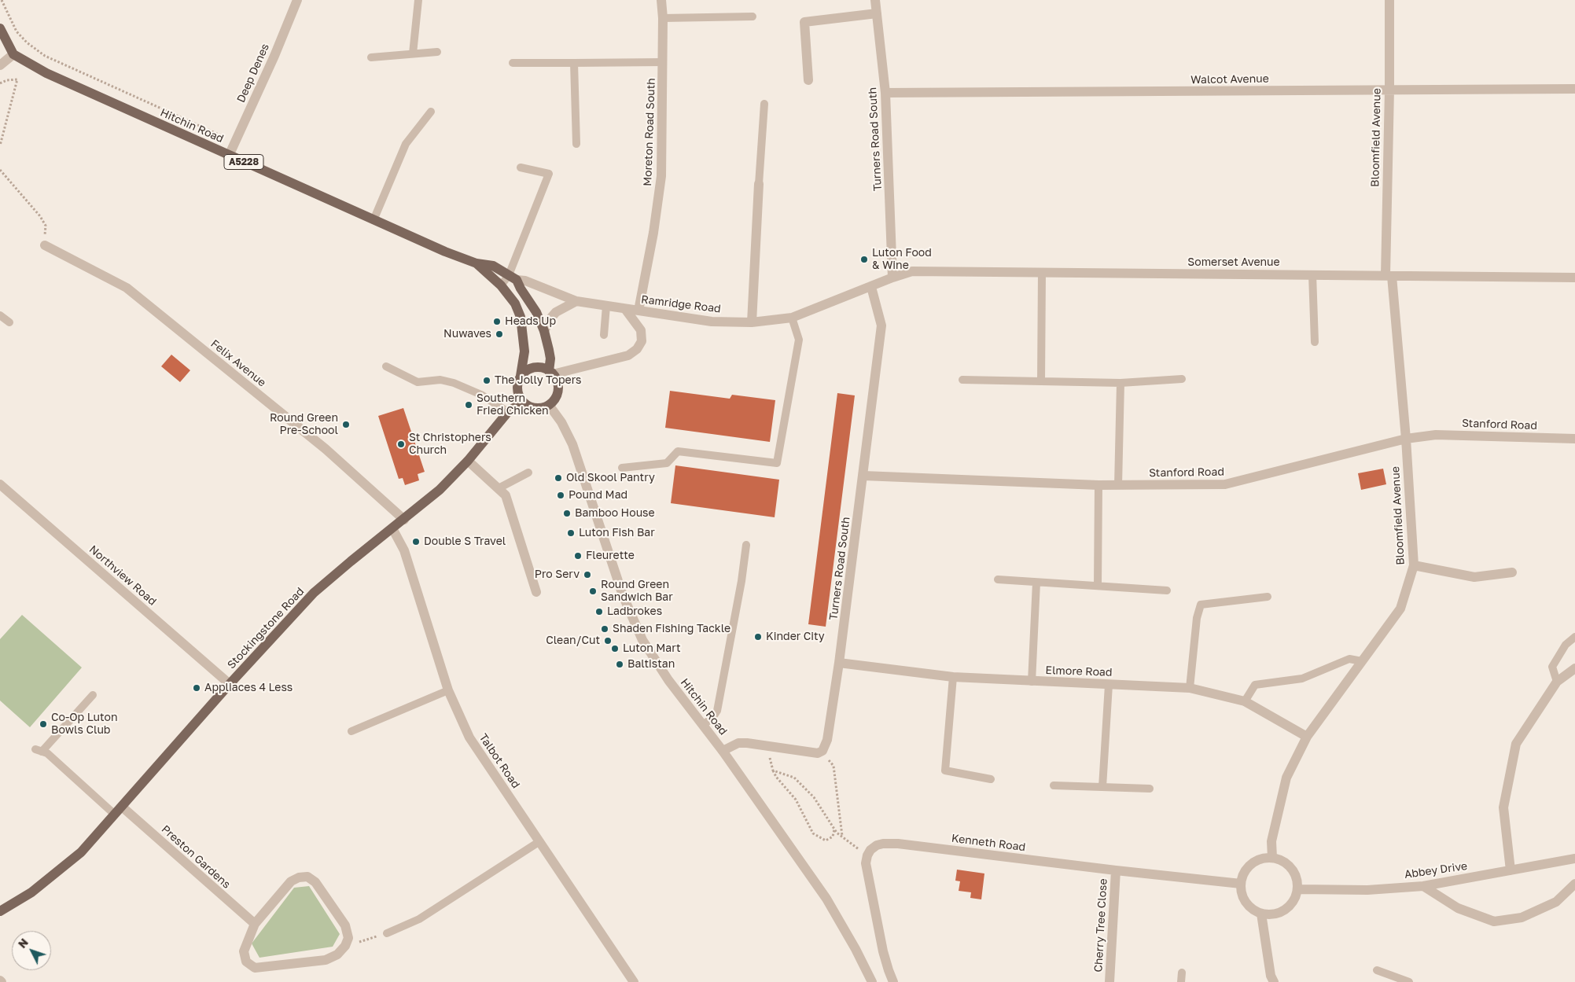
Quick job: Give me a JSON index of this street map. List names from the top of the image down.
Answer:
{
  "streets": {
    "main road": ["Hitchin Road", "A5228", "Stockingstone Road"],
    "street": [
      "Deep Denes",
      "Walcot Avenue",
      "Moreton Road South",
      "Bloomfield Avenue",
      "Turners Road South",
      "Somerset Avenue",
      "Ramridge Road",
      "Felix Avenue",
      "Stanford Road",
      "Northview Road",
      "Elmore Road",
      "Talbot Road",
      "Kenneth Road",
      "Preston Gardens",
      "Abbey Drive",
      "Cherry Tree Close"
    ]
  },
  "crossings": [
    ["Deep Denes", "Hitchin Road"],
    ["Walcot Avenue", "Bloomfield Avenue"],
    ["Walcot Avenue", "Turners Road South"],
    ["Hitchin Road", "Ramridge Road"],
    ["Hitchin Road", "Stockingstone Road"],
    ["Moreton Road South", "Ramridge Road"],
    ["Bloomfield Avenue", "Somerset Avenue"],
    ["Bloomfield Avenue", "Stanford Road"],
    ["Bloomfield Avenue", "Elmore Road"],
    ["Bloomfield Avenue", "Kenneth Road"],
    ["Bloomfield Avenue", "Abbey Drive"],
    ["Turners Road South", "Somerset Avenue"],
    ["Turners Road South", "Ramridge Road"],
    ["Turners Road South", "Stanford Road"],
    ["Turners Road South", "Elmore Road"],
    ["Somerset Avenue", "Ramridge Road"],
    ["Felix Avenue", "Stockingstone Road"],
    ["Northview Road", "Stockingstone Road"],
    ["Stockingstone Road", "Talbot Road"],
    ["Stockingstone Road", "Preston Gardens"],
    ["Kenneth Road", "Abbey Drive"],
    ["Kenneth Road", "Cherry Tree Close"]
  ],
  "places": [
    "Luton Food & Wine",
    "Heads Up",
    "Nuwaves",
    "The Jolly Topers",
    "Southern Fried Chicken",
    "Round Green Pre-School",
    "St Christophers Church",
    "Old Skool Pantry",
    "Pound Mad",
    "Bamboo House",
    "Luton Fish Bar",
    "Double S Travel",
    "Fleurette",
    "Pro Serv",
    "Round Green Sandwich Bar",
    "Ladbrokes",
    "Shaden Fishing Tackle",
    "Kinder City",
    "Clean/Cut",
    "Luton Mart",
    "Baltistan",
    "Appliaces 4 Less",
    "Co-Op Luton Bowls Club"
  ],
  "north": "top left"
}
